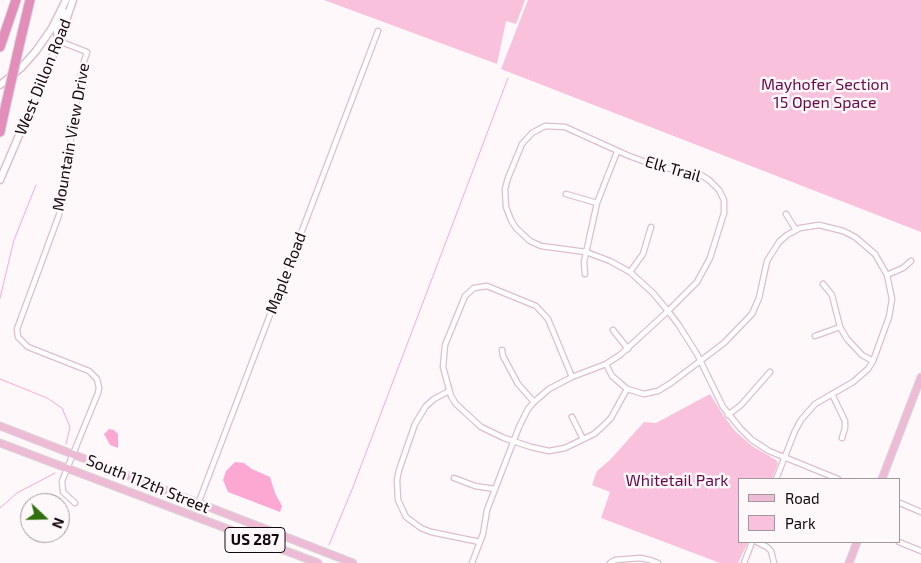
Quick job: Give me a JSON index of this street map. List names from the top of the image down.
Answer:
{
  "streets": {
    "main road": [
      "West Dillon Road",
      "Maple Road",
      "South 112th Street",
      "US 287"
    ],
    "street": ["Mountain View Drive", "Elk Trail"]
  },
  "crossings": [
    ["West Dillon Road", "Mountain View Drive"],
    ["Mountain View Drive", "South 112th Street"],
    ["Maple Road", "South 112th Street"]
  ],
  "parks": ["Mayhofer Section 15 Open Space", "Whitetail Park"],
  "legend": ["Road", "Park"],
  "north": "right"
}
